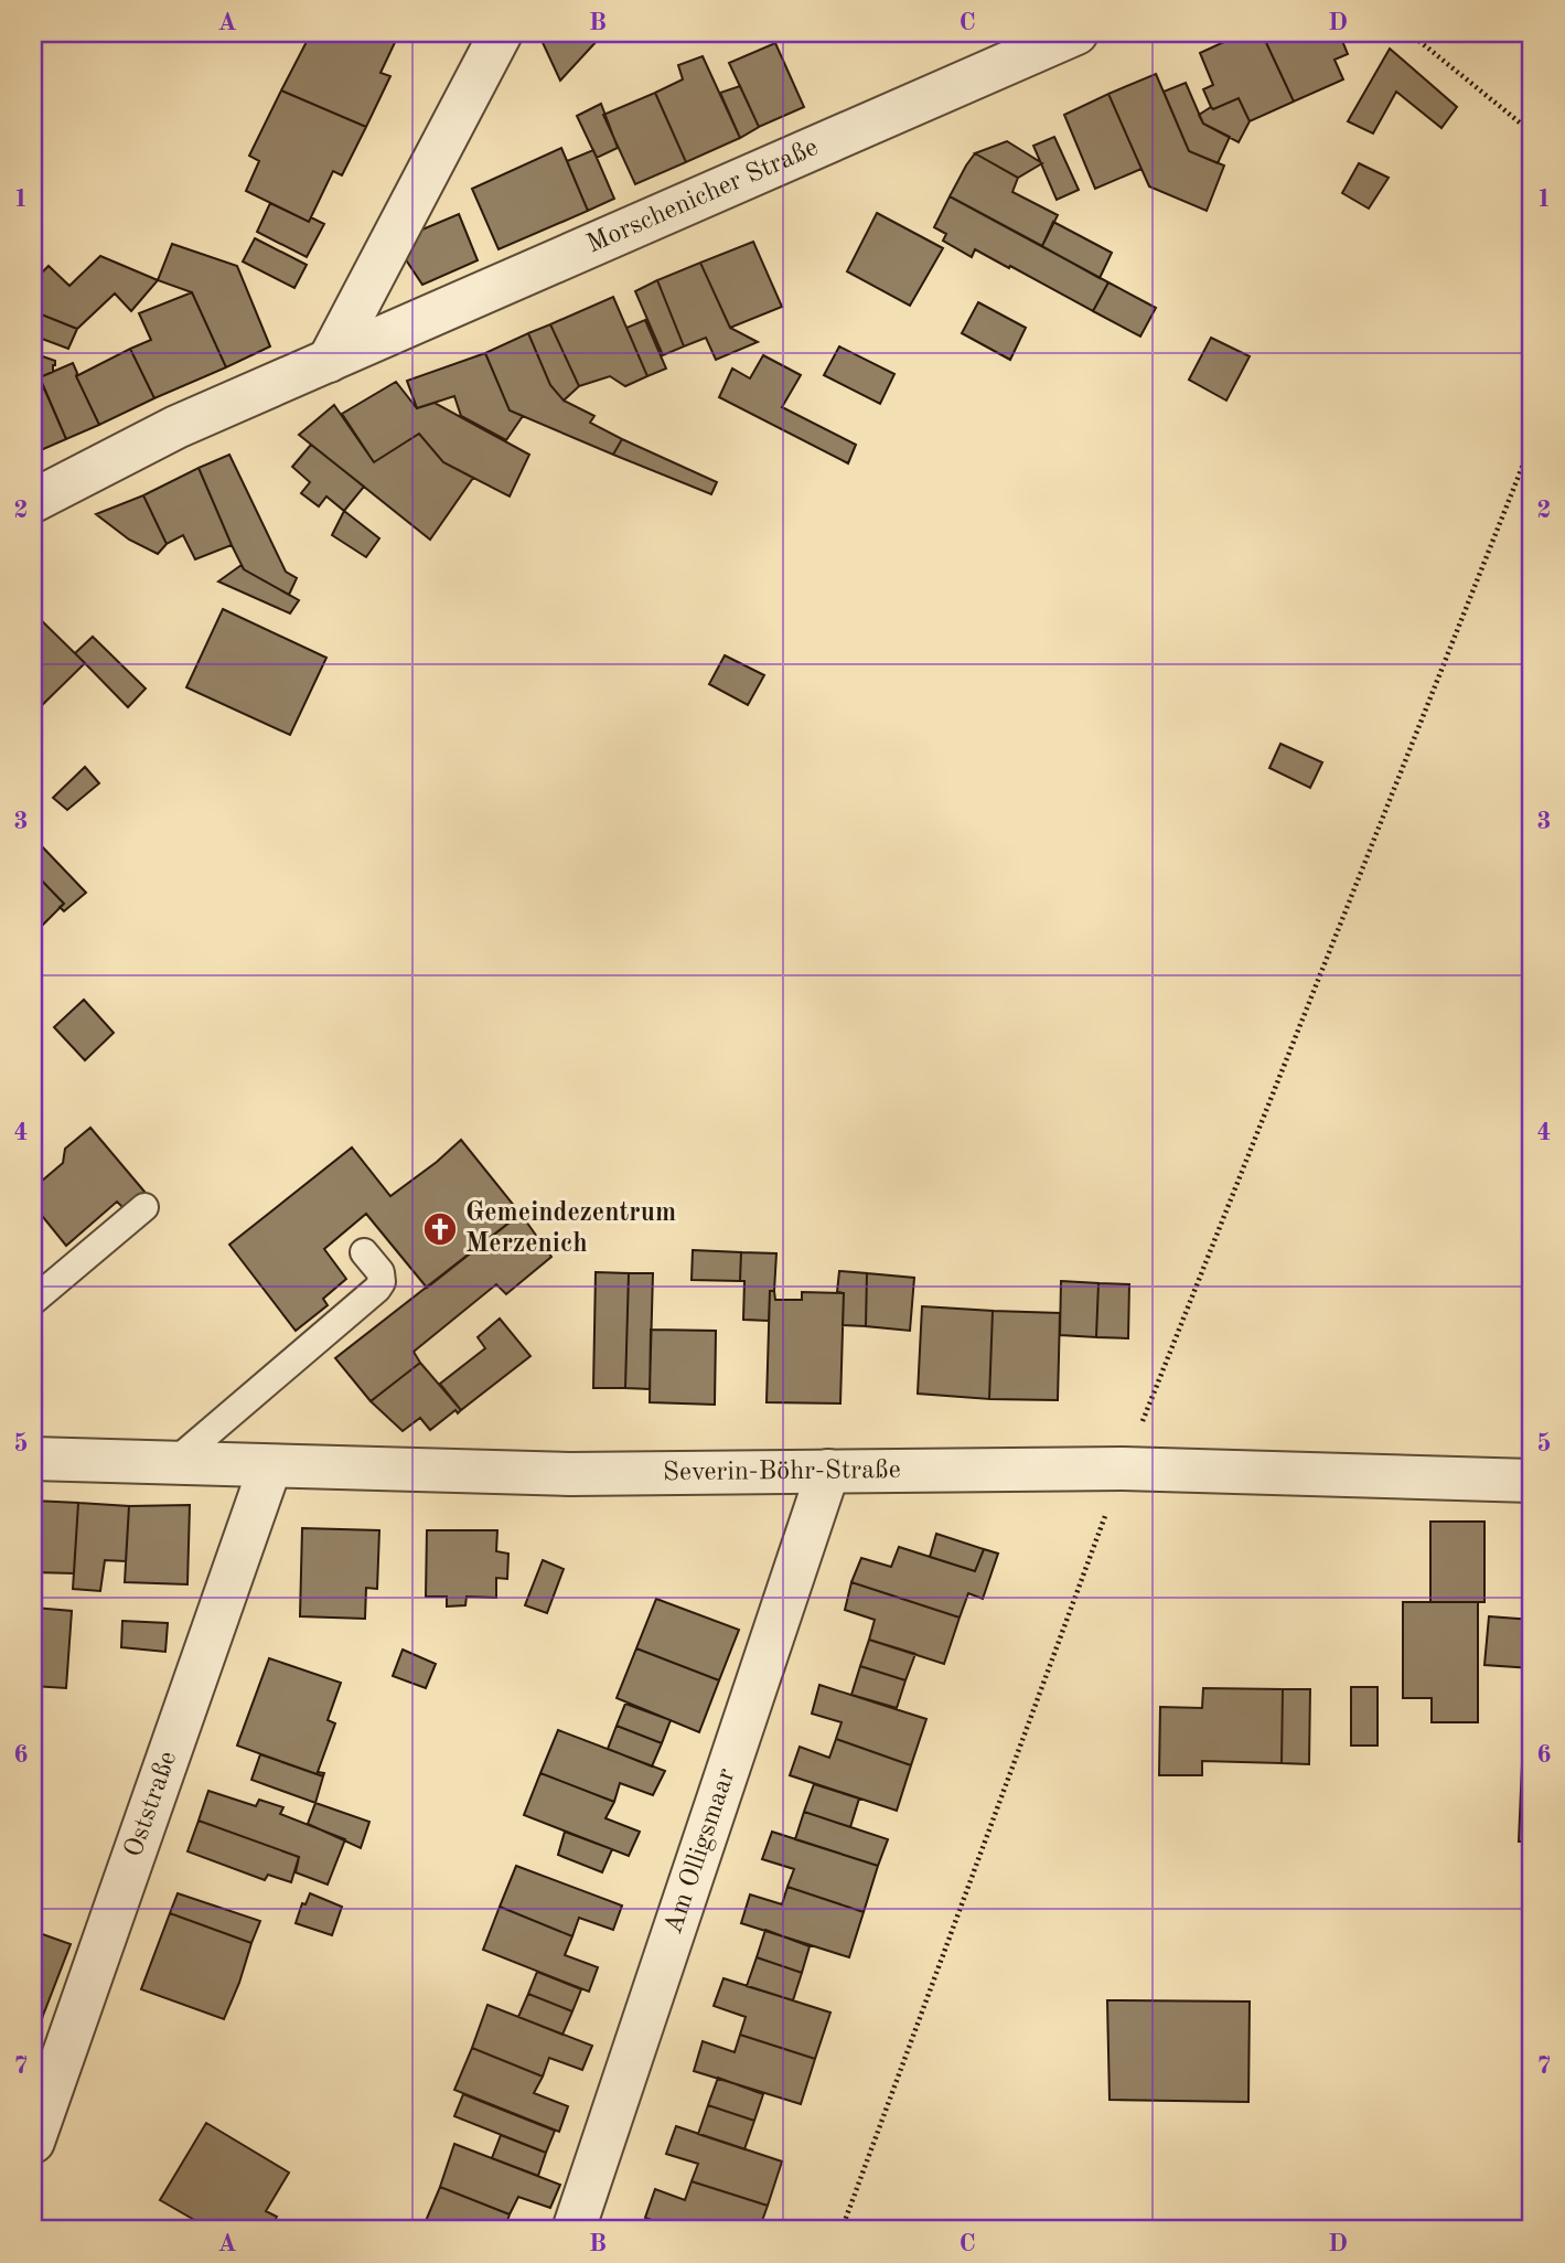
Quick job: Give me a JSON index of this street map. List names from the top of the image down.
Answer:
{
  "streets": {
    "street": [
      "Morschenicher Straße",
      "Severin-Böhr-Straße",
      "Oststraße",
      "Am Olligsmaar"
    ]
  },
  "crossings": [
    ["Severin-Böhr-Straße", "Oststraße"],
    ["Severin-Böhr-Straße", "Am Olligsmaar"]
  ],
  "places": {
    "church": ["Gemeindezentrum Merzenich"]
  },
  "grid": {
    "columns": [
      "A",
      "B",
      "C",
      "D"
    ],
    "rows": [
      "1",
      "2",
      "3",
      "4",
      "5",
      "6",
      "7"
    ]
  }
}
